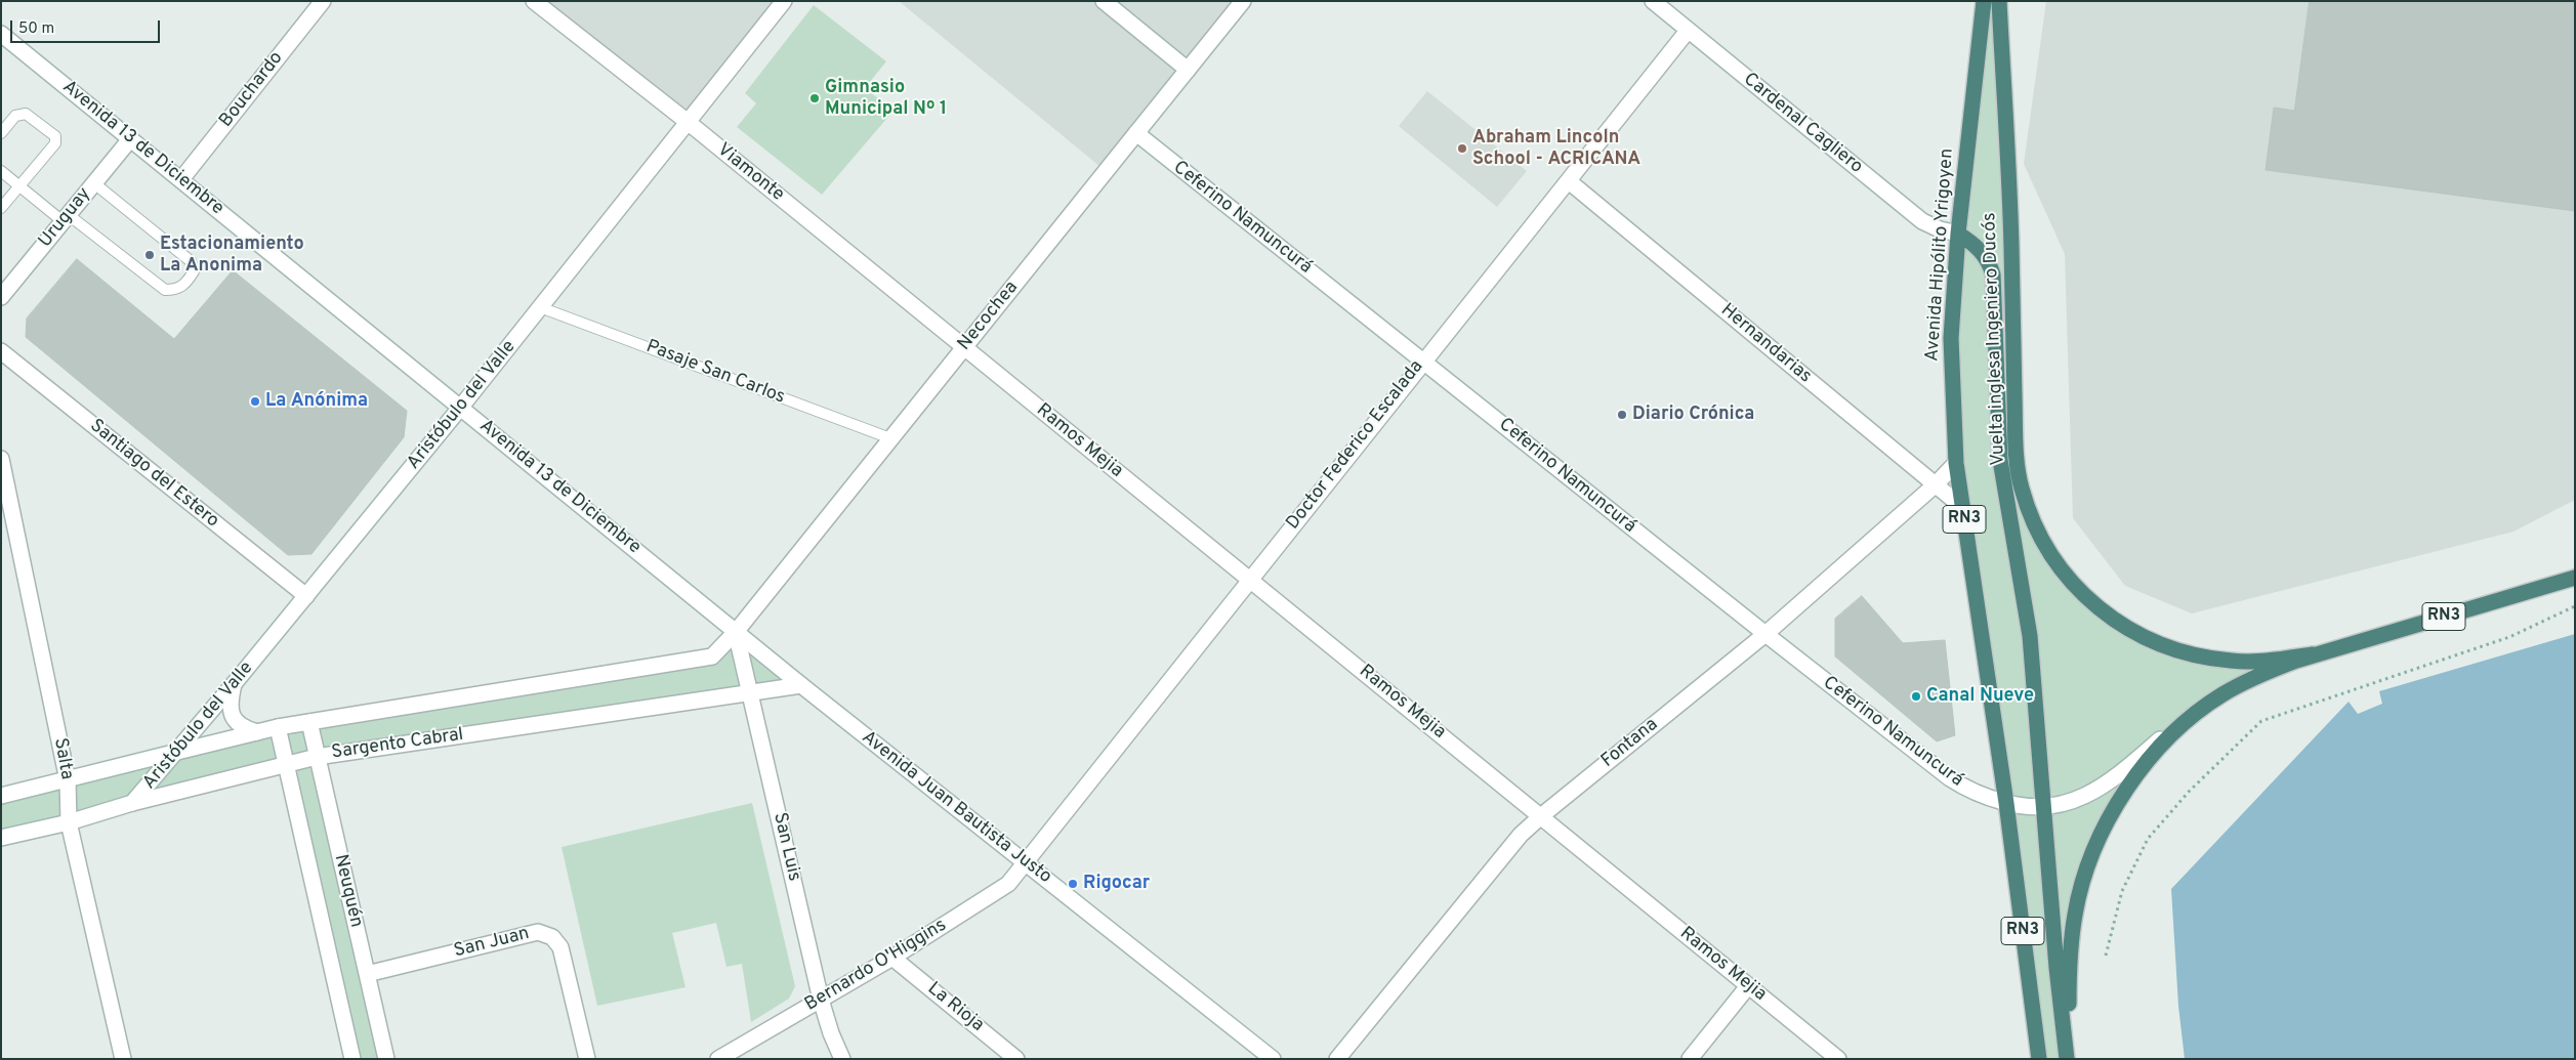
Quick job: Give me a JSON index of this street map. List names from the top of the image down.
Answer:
{
  "streets": {
    "highway": ["Avenida Hipólito Yrigoyen", "Vuelta inglesa Ingeniero Ducós", "RN3"],
    "street": [
      "Bouchardo",
      "Cardenal Cagliero",
      "Avenida 13 de Diciembre",
      "Viamonte",
      "Uruguay",
      "Ceferino Namuncurá",
      "Necochea",
      "Hernandarias",
      "Aristóbulo del Valle",
      "Ramos Mejia",
      "Doctor Federico Escalada",
      "Santiago del Estero",
      "Fontana",
      "Sargento Cabral",
      "Salta",
      "Avenida Juan Bautista Justo",
      "San Luis",
      "Neuquén",
      "San Juan",
      "Bernardo O'Higgins",
      "La Rioja"
    ],
    "lane": ["Pasaje San Carlos"]
  },
  "crossings": [
    ["Bouchardo", "Avenida 13 de Diciembre"],
    ["Cardenal Cagliero", "Avenida Hipólito Yrigoyen"],
    ["Cardenal Cagliero", "Doctor Federico Escalada"],
    ["Avenida 13 de Diciembre", "Uruguay"],
    ["Avenida 13 de Diciembre", "Necochea"],
    ["Avenida 13 de Diciembre", "Aristóbulo del Valle"],
    ["Avenida 13 de Diciembre", "Avenida Juan Bautista Justo"],
    ["Avenida 13 de Diciembre", "San Luis"],
    ["Viamonte", "Necochea"],
    ["Viamonte", "Aristóbulo del Valle"],
    ["Viamonte", "Ramos Mejia"],
    ["Ceferino Namuncurá", "Avenida Hipólito Yrigoyen"],
    ["Ceferino Namuncurá", "Necochea"],
    ["Ceferino Namuncurá", "Doctor Federico Escalada"],
    ["Ceferino Namuncurá", "Fontana"],
    ["Avenida Hipólito Yrigoyen", "Hernandarias"],
    ["Avenida Hipólito Yrigoyen", "Fontana"],
    ["Necochea", "Pasaje San Carlos"],
    ["Necochea", "Aristóbulo del Valle"],
    ["Necochea", "Ramos Mejia"],
    ["Necochea", "Avenida Juan Bautista Justo"],
    ["Necochea", "San Luis"],
    ["Necochea", "Neuquén"],
    ["Vuelta inglesa Ingeniero Ducós", "RN3"],
    ["Hernandarias", "Doctor Federico Escalada"],
    ["Hernandarias", "Fontana"],
    ["Pasaje San Carlos", "Aristóbulo del Valle"],
    ["Aristóbulo del Valle", "Santiago del Estero"],
    ["Aristóbulo del Valle", "Sargento Cabral"],
    ["Ramos Mejia", "Doctor Federico Escalada"],
    ["Ramos Mejia", "Fontana"],
    ["Doctor Federico Escalada", "Avenida Juan Bautista Justo"],
    ["Doctor Federico Escalada", "Bernardo O'Higgins"],
    ["Sargento Cabral", "Salta"],
    ["Sargento Cabral", "Avenida Juan Bautista Justo"],
    ["Sargento Cabral", "San Luis"],
    ["Sargento Cabral", "Neuquén"],
    ["Avenida Juan Bautista Justo", "San Luis"],
    ["Avenida Juan Bautista Justo", "Bernardo O'Higgins"],
    ["San Luis", "Bernardo O'Higgins"],
    ["Neuquén", "San Juan"],
    ["Bernardo O'Higgins", "La Rioja"]
  ],
  "places": [
    "Gimnasio Municipal Nº 1",
    "Abraham Lincoln School - ACRICANA",
    "Estacionamiento La Anonima",
    "La Anónima",
    "Diario Crónica",
    "Canal Nueve",
    "Rigocar"
  ],
  "scale_bar": "50 m"
}
